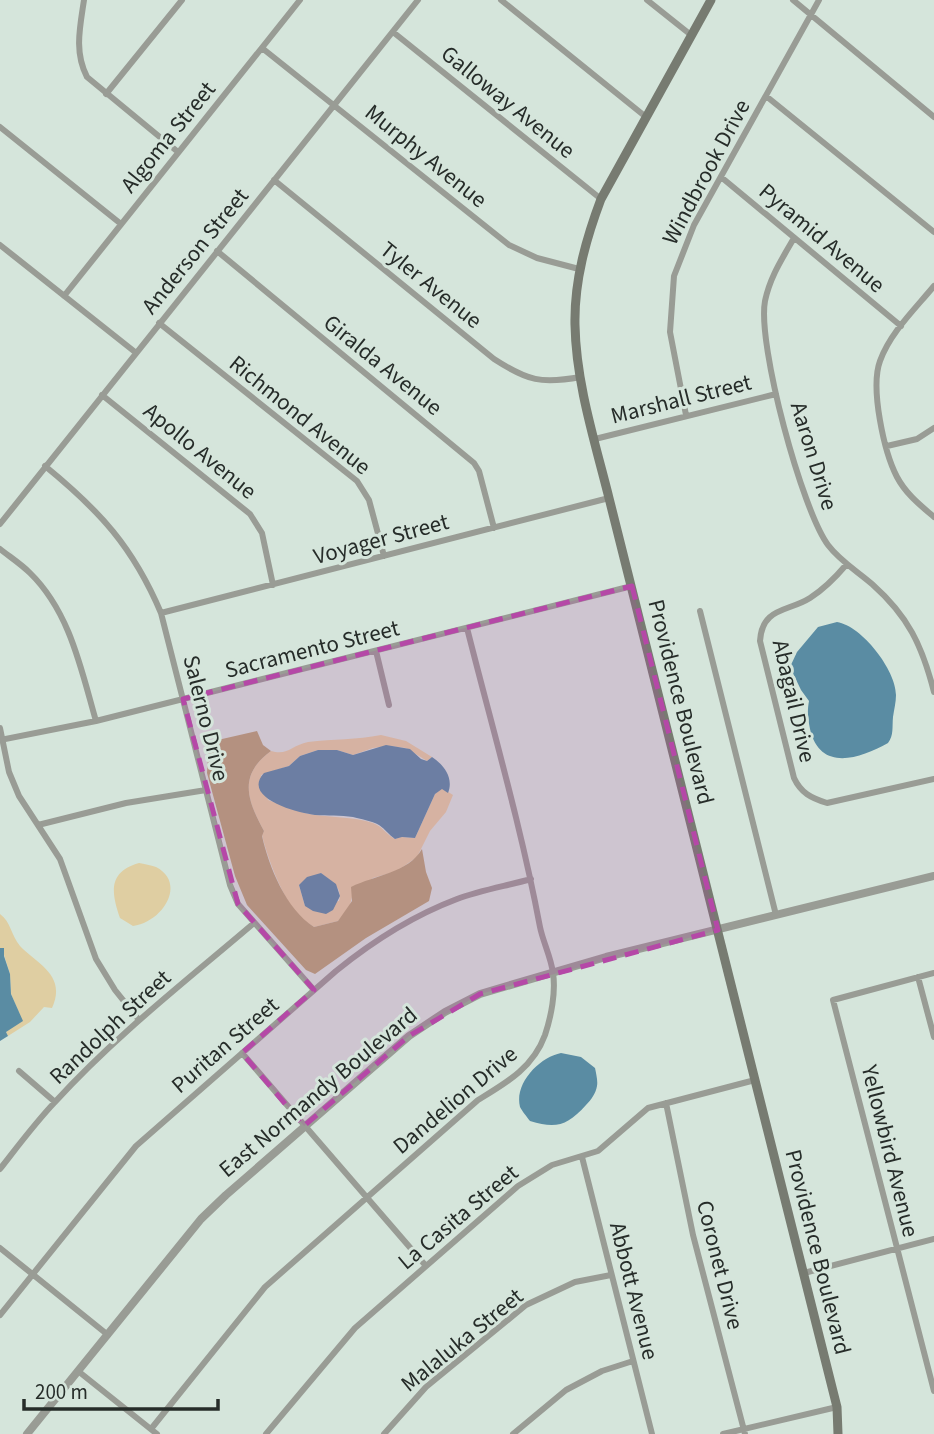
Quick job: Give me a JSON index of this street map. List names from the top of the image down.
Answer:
{
  "streets": {
    "main road": ["Providence Boulevard"],
    "street": [
      "Galloway Avenue",
      "Algoma Street",
      "Murphy Avenue",
      "Windbrook Drive",
      "Pyramid Avenue",
      "Anderson Street",
      "Tyler Avenue",
      "Giralda Avenue",
      "Marshall Street",
      "Richmond Avenue",
      "Apollo Avenue",
      "Aaron Drive",
      "Voyager Street",
      "Sacramento Street",
      "Abagail Drive",
      "Salerno Drive",
      "Randolph Street",
      "Puritan Street",
      "East Normandy Boulevard",
      "Dandelion Drive",
      "Yellowbird Avenue",
      "La Casita Street",
      "Coronet Drive",
      "Abbott Avenue",
      "Malaluka Street"
    ]
  },
  "crossings": [
    ["Galloway Avenue", "Anderson Street"],
    ["Galloway Avenue", "Providence Boulevard"],
    ["Algoma Street", "Murphy Avenue"],
    ["Murphy Avenue", "Anderson Street"],
    ["Murphy Avenue", "Providence Boulevard"],
    ["Windbrook Drive", "Pyramid Avenue"],
    ["Windbrook Drive", "Marshall Street"],
    ["Pyramid Avenue", "Aaron Drive"],
    ["Anderson Street", "Tyler Avenue"],
    ["Anderson Street", "Giralda Avenue"],
    ["Anderson Street", "Richmond Avenue"],
    ["Anderson Street", "Apollo Avenue"],
    ["Anderson Street", "Salerno Drive"],
    ["Tyler Avenue", "Providence Boulevard"],
    ["Giralda Avenue", "Voyager Street"],
    ["Marshall Street", "Aaron Drive"],
    ["Marshall Street", "Providence Boulevard"],
    ["Richmond Avenue", "Voyager Street"],
    ["Apollo Avenue", "Voyager Street"],
    ["Aaron Drive", "Abagail Drive"],
    ["Voyager Street", "Providence Boulevard"],
    ["Voyager Street", "Salerno Drive"],
    ["Sacramento Street", "Providence Boulevard"],
    ["Sacramento Street", "Salerno Drive"],
    ["Sacramento Street", "Dandelion Drive"],
    ["Providence Boulevard", "East Normandy Boulevard"],
    ["Providence Boulevard", "La Casita Street"],
    ["Salerno Drive", "Randolph Street"],
    ["Salerno Drive", "Puritan Street"],
    ["Puritan Street", "Dandelion Drive"],
    ["East Normandy Boulevard", "Dandelion Drive"],
    ["La Casita Street", "Coronet Drive"],
    ["La Casita Street", "Abbott Avenue"],
    ["Abbott Avenue", "Malaluka Street"]
  ],
  "scale_bar": "200 m"
}
